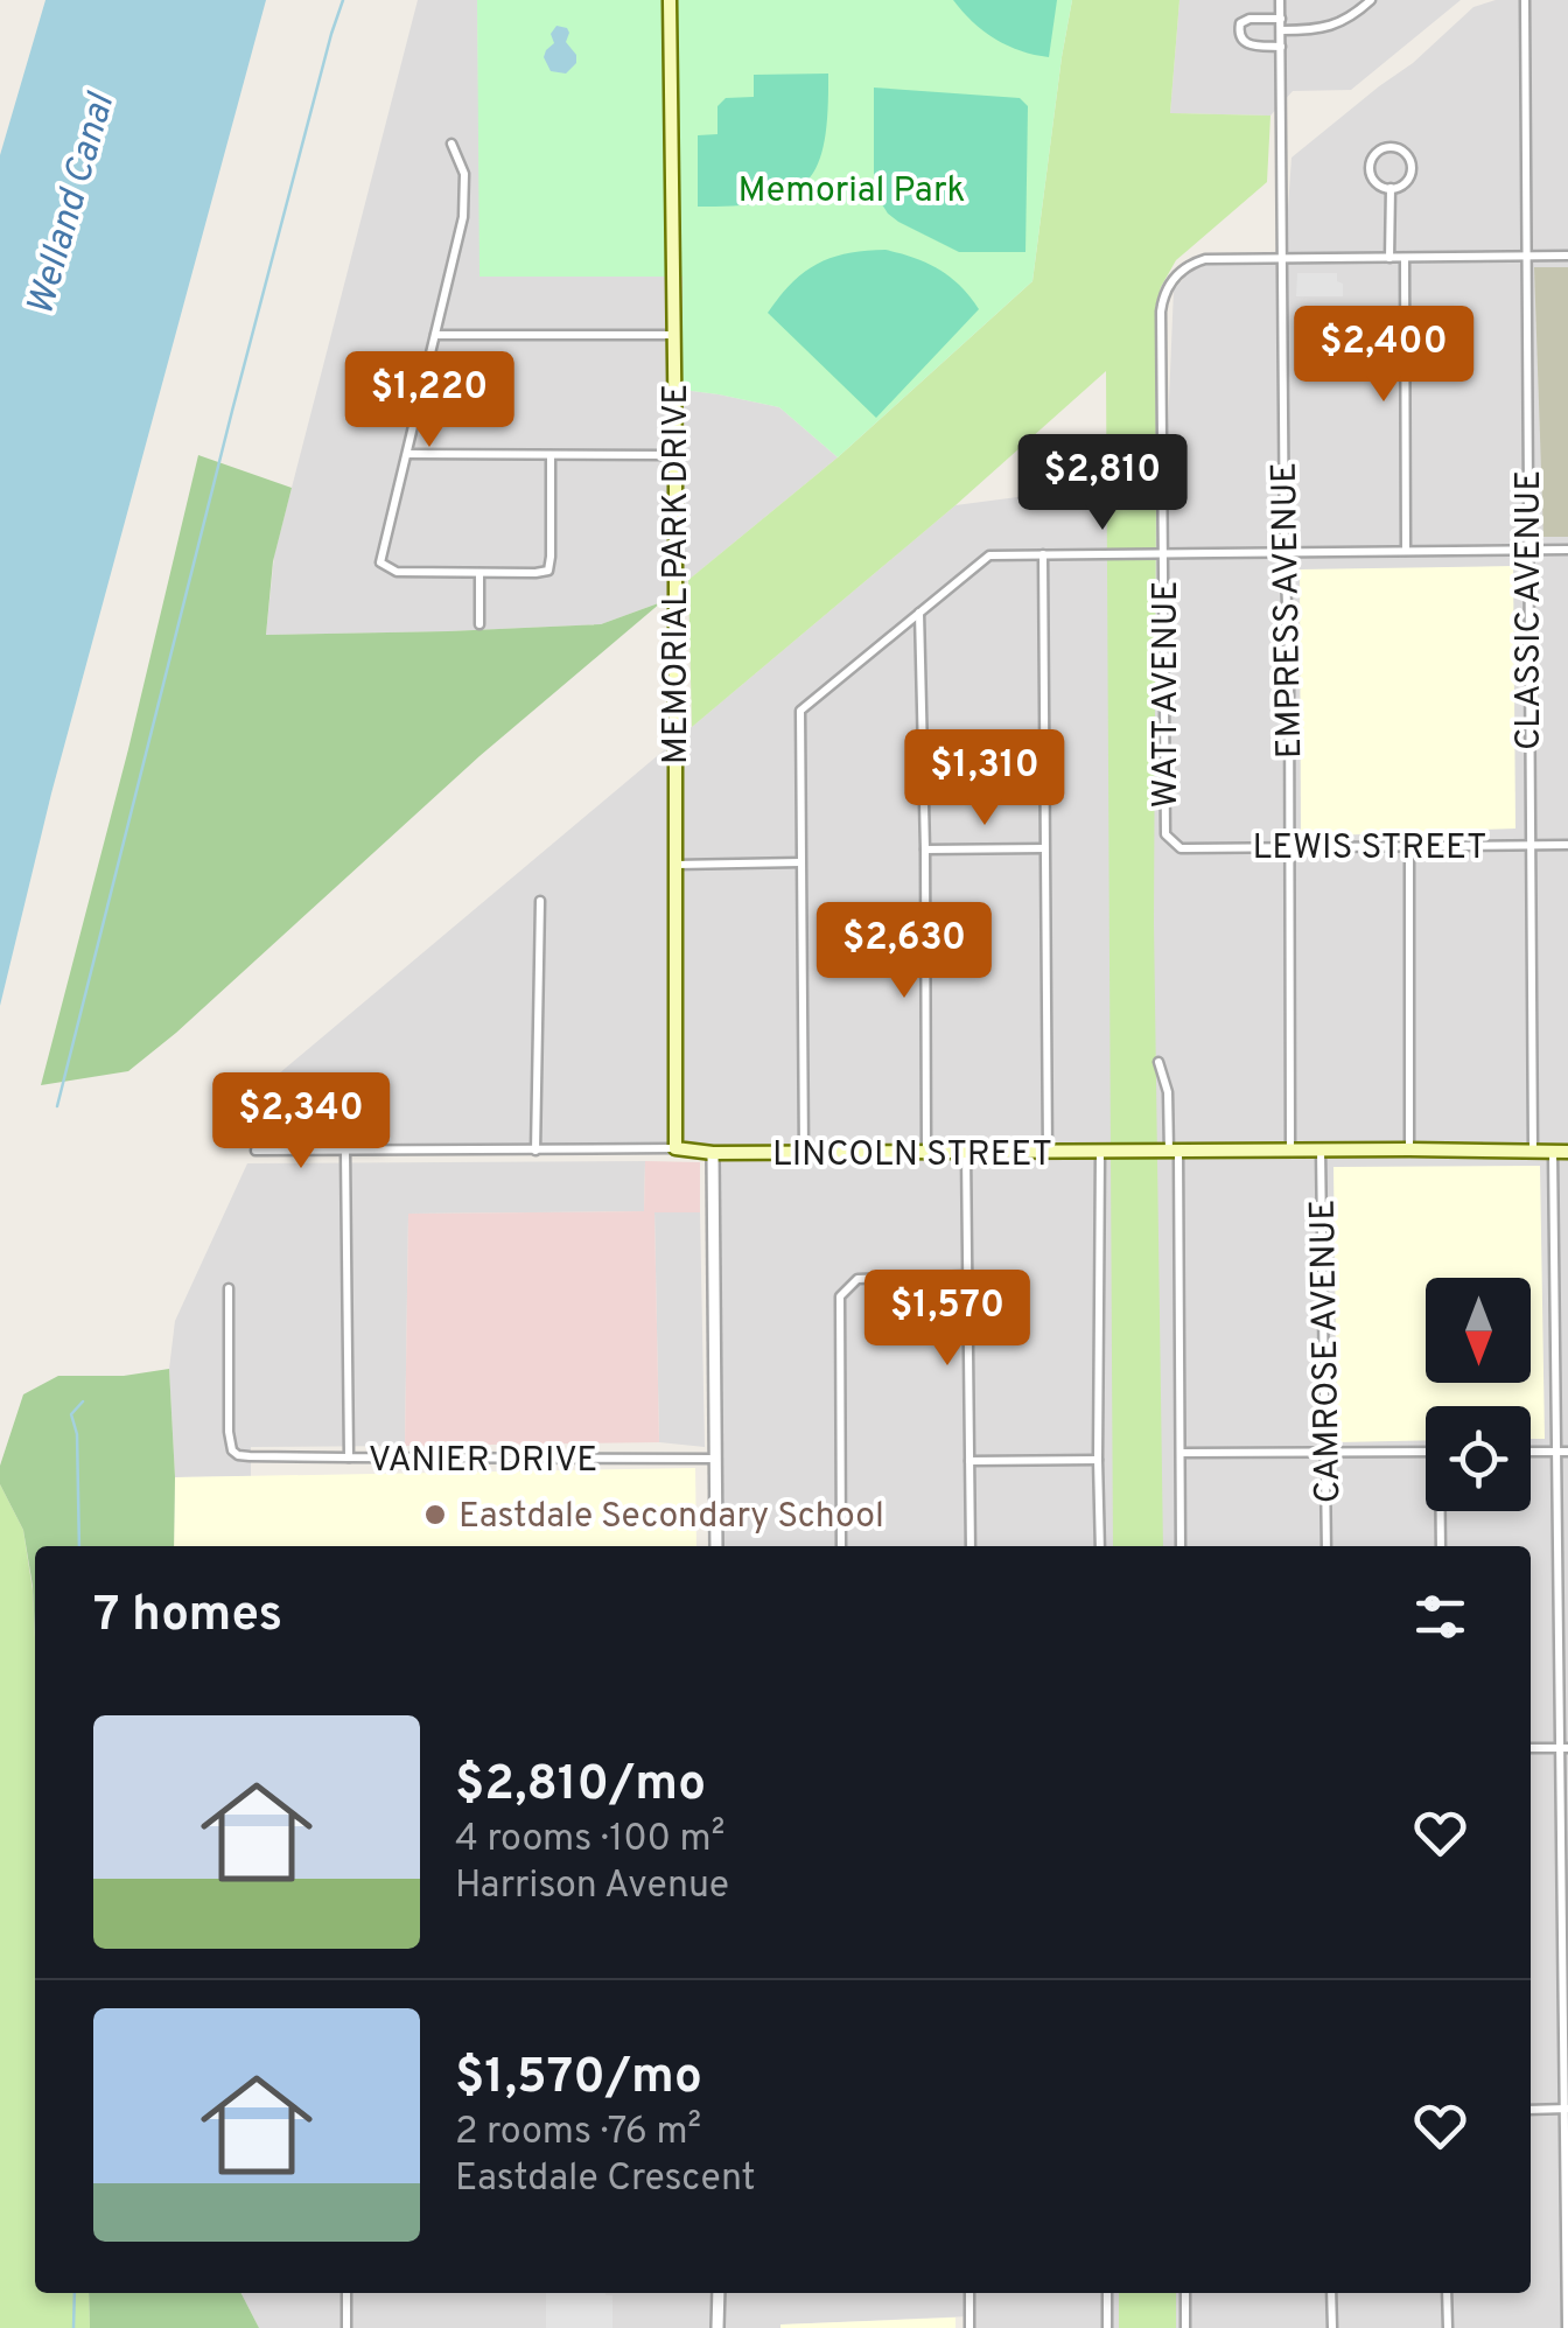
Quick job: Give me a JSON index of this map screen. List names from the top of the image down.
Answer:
{
  "streets": {
    "main road": ["MEMORIAL PARK DRIVE", "LINCOLN STREET"],
    "street": [
      "EMPRESS AVENUE",
      "CLASSIC AVENUE",
      "WATT AVENUE",
      "LEWIS STREET",
      "CAMROSE AVENUE",
      "VANIER DRIVE"
    ]
  },
  "crossings": [
    ["MEMORIAL PARK DRIVE", "LINCOLN STREET"],
    ["EMPRESS AVENUE", "WATT AVENUE"],
    ["EMPRESS AVENUE", "LEWIS STREET"],
    ["EMPRESS AVENUE", "LINCOLN STREET"],
    ["CLASSIC AVENUE", "LEWIS STREET"],
    ["CLASSIC AVENUE", "LINCOLN STREET"],
    ["WATT AVENUE", "LEWIS STREET"],
    ["LINCOLN STREET", "CAMROSE AVENUE"],
    ["LINCOLN STREET", "VANIER DRIVE"]
  ],
  "water": ["Welland Canal"],
  "parks": ["Memorial Park"],
  "places": ["Eastdale Secondary School"],
  "north": "bottom",
  "page": {
    "price": [
      "$2,400",
      "$1,220",
      "$2,810",
      "$1,310",
      "$2,630",
      "$2,340",
      "$1,570"
    ],
    "heading": "7 homes",
    "list": [
      {
        "name": "$2,810/mo",
        "note": "4 rooms · 100 m² · Harrison Avenue"
      },
      {
        "name": "$1,570/mo",
        "note": "2 rooms · 76 m² · Eastdale Crescent"
      }
    ]
  }
}
